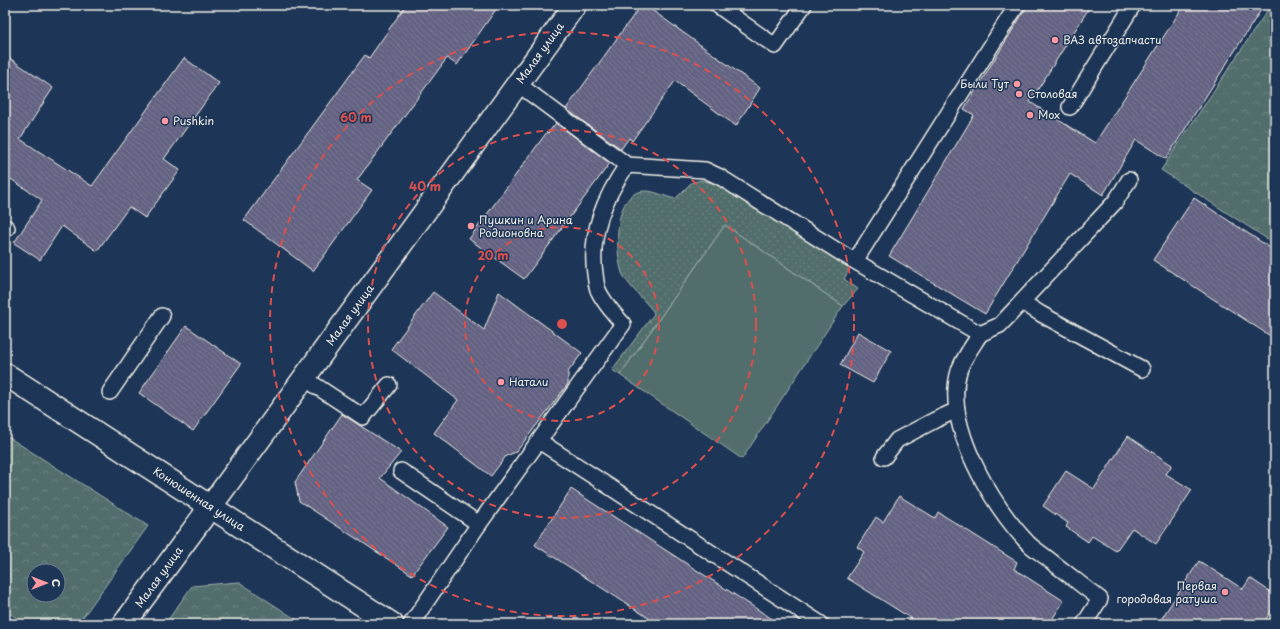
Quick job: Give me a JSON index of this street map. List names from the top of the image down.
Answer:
{
  "streets": {
    "street": ["Малая улица", "Конюшенная улица"]
  },
  "crossings": [
    ["Малая улица", "Конюшенная улица"]
  ],
  "places": [
    "ВАЗ автозапчасти",
    "Были Тут",
    "Столовая",
    "Мох",
    "Pushkin",
    "Пушкин и Арина Родионовна",
    "Натали",
    "Первая городовая ратуша"
  ],
  "north": "right",
  "rings": ["60 m", "40 m", "20 m"]
}
